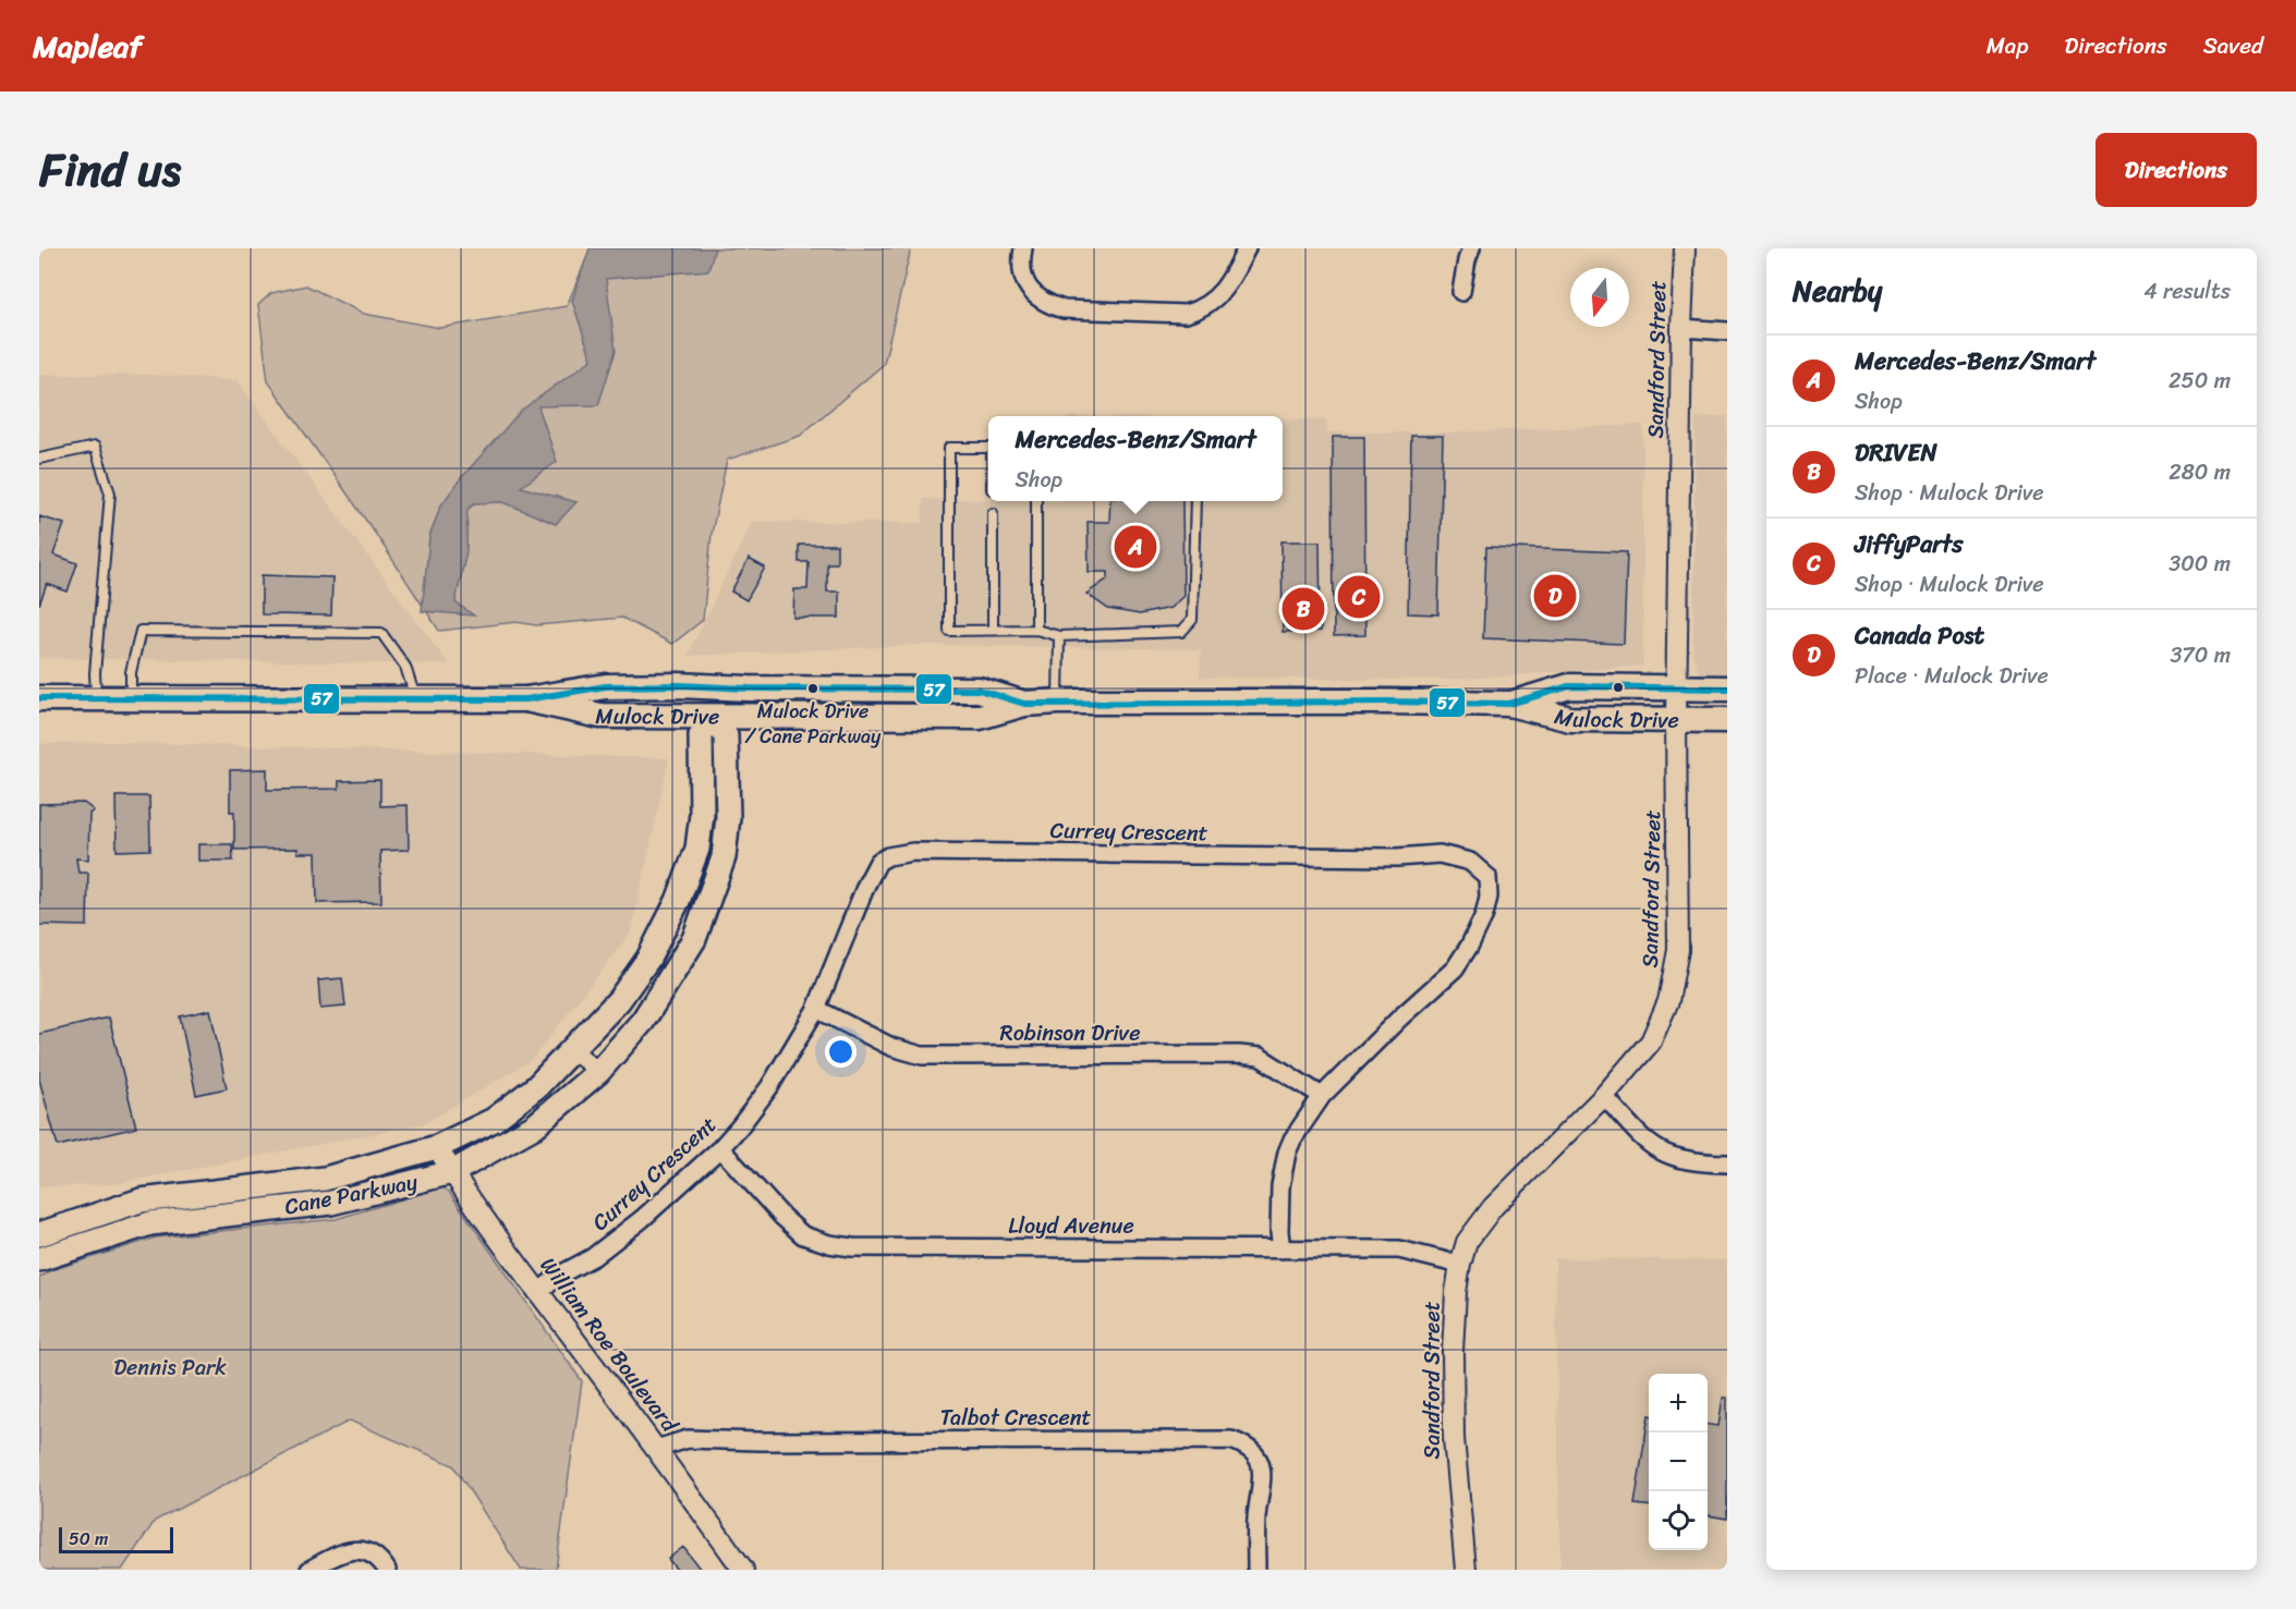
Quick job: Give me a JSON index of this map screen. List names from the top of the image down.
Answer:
{
  "streets": {
    "main road": ["Mulock Drive", "Cane Parkway"],
    "street": [
      "Sandford Street",
      "Currey Crescent",
      "Robinson Drive",
      "Lloyd Avenue",
      "William Roe Boulevard",
      "Talbot Crescent"
    ]
  },
  "crossings": [
    ["Sandford Street", "Mulock Drive"],
    ["Sandford Street", "Lloyd Avenue"],
    ["Mulock Drive", "Cane Parkway"],
    ["Currey Crescent", "Robinson Drive"],
    ["Currey Crescent", "Lloyd Avenue"],
    ["Currey Crescent", "William Roe Boulevard"],
    ["Cane Parkway", "William Roe Boulevard"],
    ["William Roe Boulevard", "Talbot Crescent"]
  ],
  "parks": ["Dennis Park"],
  "places": ["Mulock Drive / Cane Parkway"],
  "lines": ["transit line 57"],
  "scale_bar": "50 m",
  "north": "bottom",
  "page": {
    "header": "Mapleaf",
    "nav": ["Map", "Directions", "Saved"],
    "title": "Find us",
    "buttons": "Directions",
    "heading": ["Nearby", "4 results"],
    "list": [
      {
        "mark": "A",
        "name": "Mercedes-Benz/Smart",
        "note": "Shop",
        "value": "250 m"
      },
      {
        "mark": "B",
        "name": "DRIVEN",
        "note": "Shop · Mulock Drive",
        "value": "280 m"
      },
      {
        "mark": "C",
        "name": "JiffyParts",
        "note": "Shop · Mulock Drive",
        "value": "300 m"
      },
      {
        "mark": "D",
        "name": "Canada Post",
        "note": "Place · Mulock Drive",
        "value": "370 m"
      }
    ],
    "popup": ["Mercedes-Benz/Smart", "Shop"],
    "pins": [
      "A",
      "D",
      "C",
      "B"
    ],
    "map_buttons": ["+", "−"],
    "scale": "50 m"
  }
}
